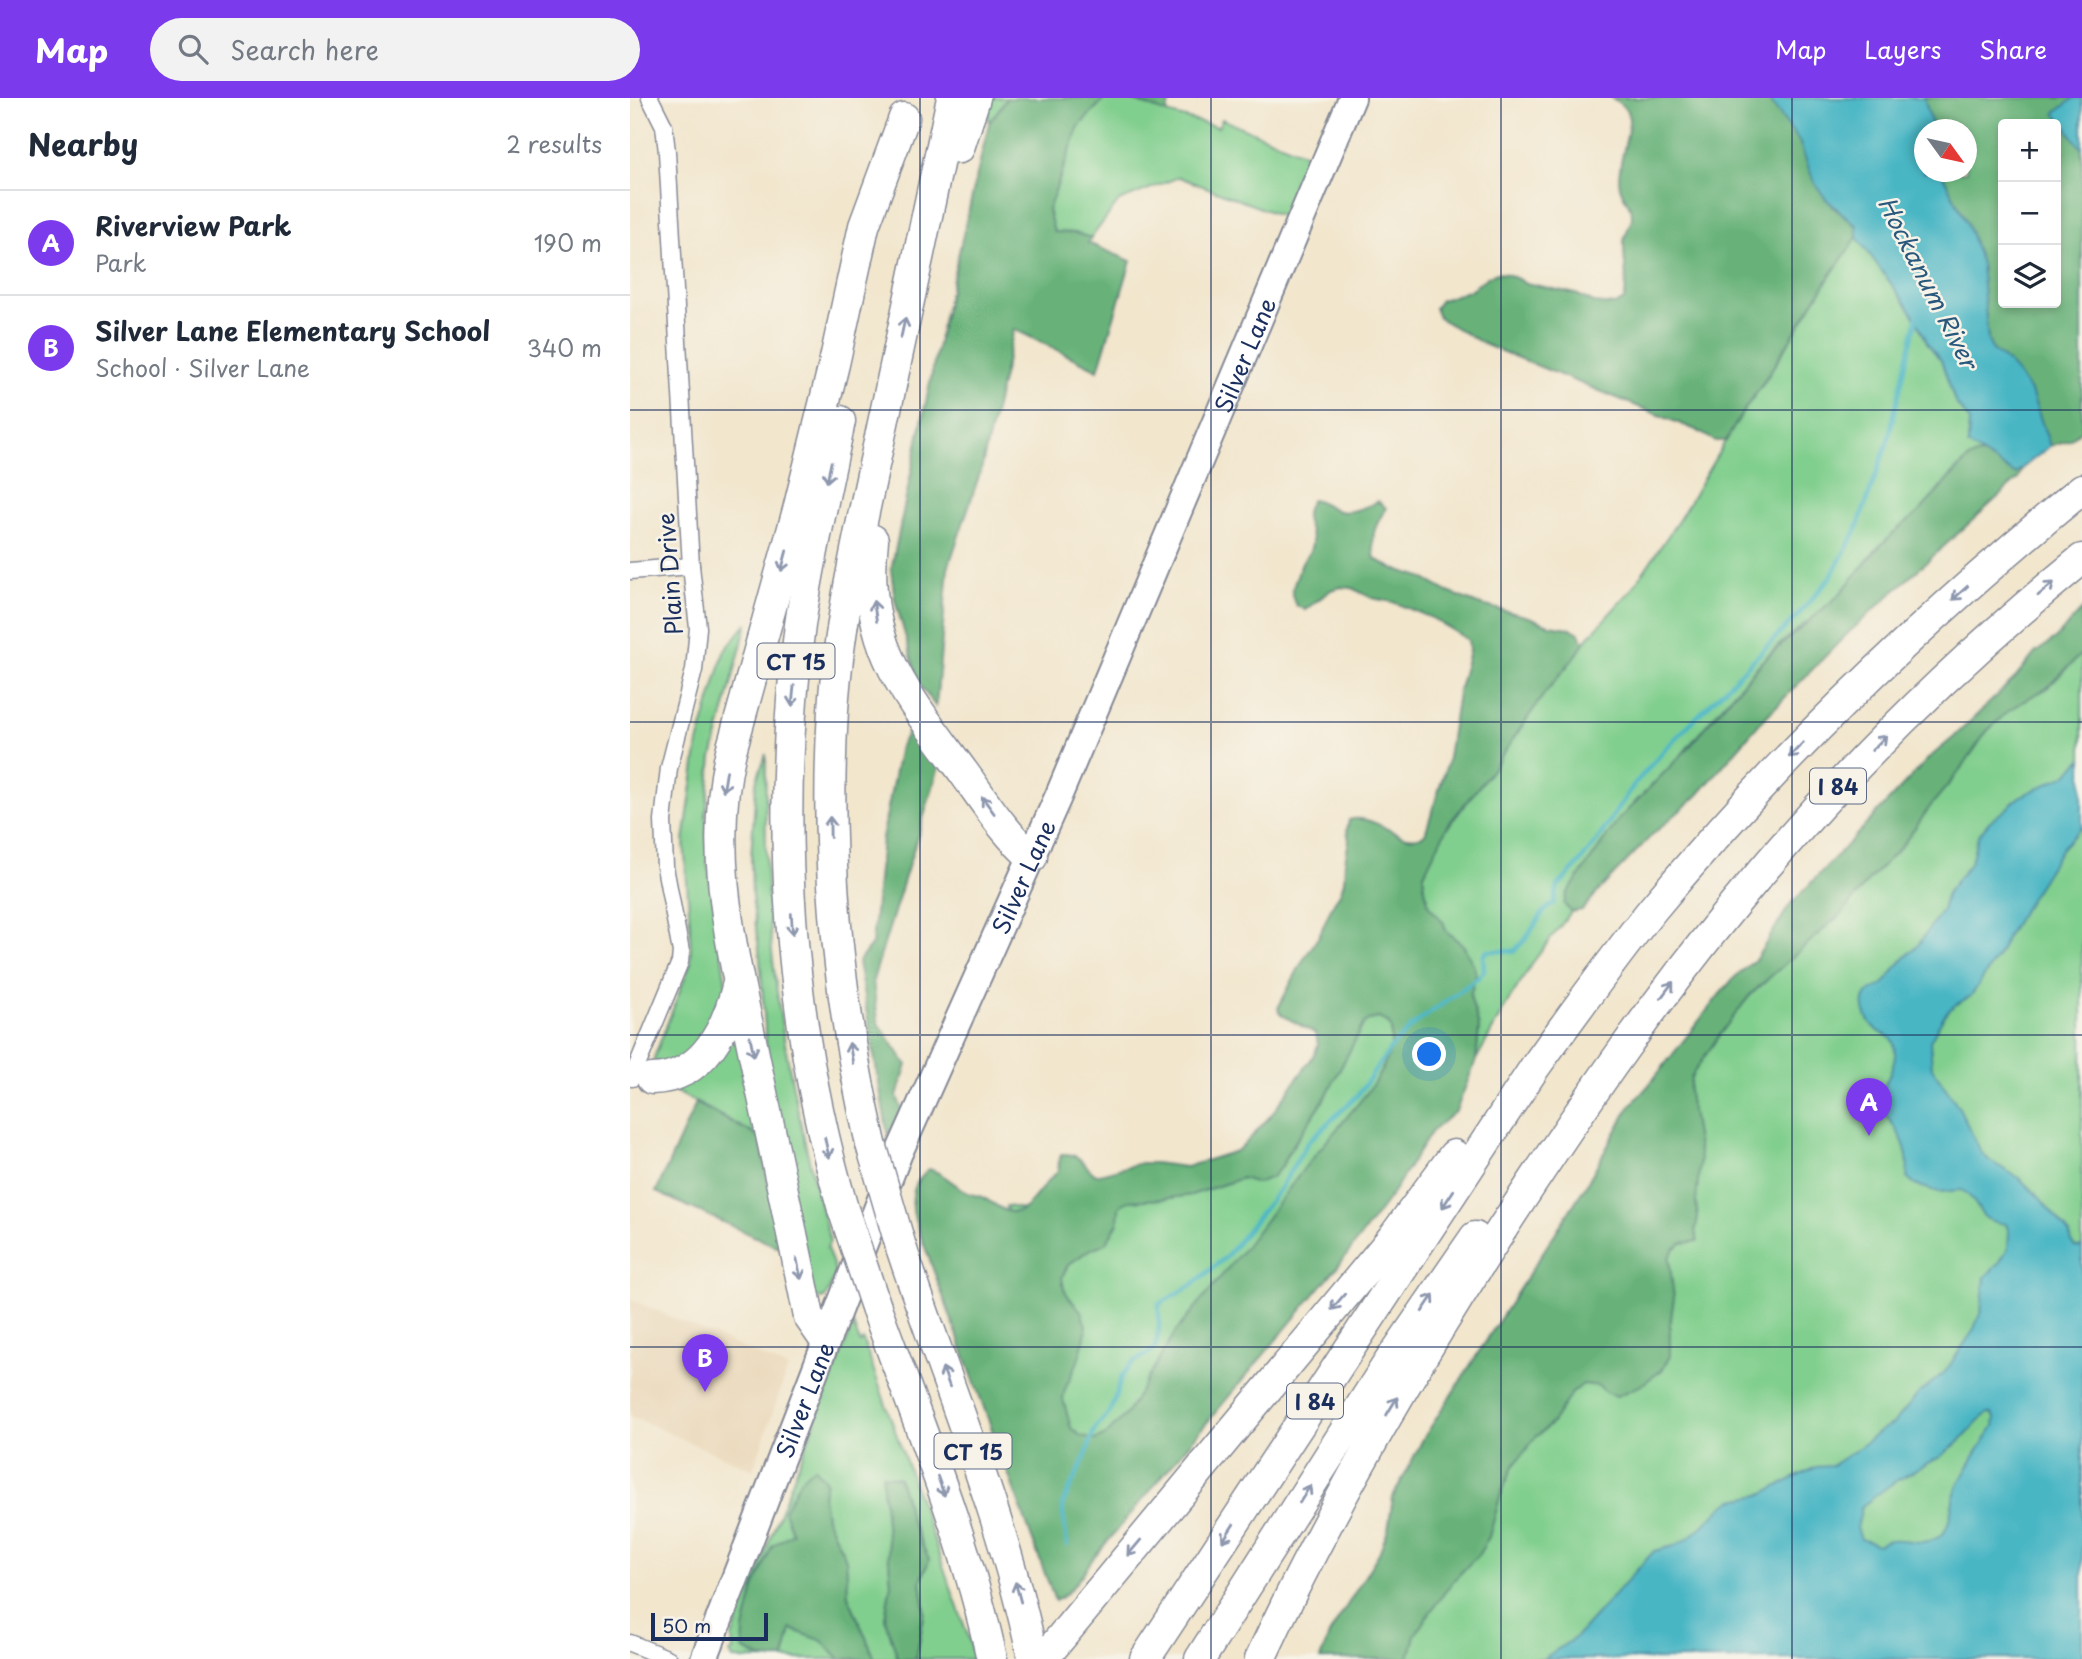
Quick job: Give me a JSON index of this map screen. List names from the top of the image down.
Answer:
{
  "streets": {
    "highway": ["CT 15", "I 84"],
    "main road": ["Silver Lane"],
    "street": ["Plain Drive"]
  },
  "water": ["Hockanum River"],
  "scale_bar": "50 m",
  "north": "bottom right",
  "page": {
    "header": "Map",
    "search": "Search here",
    "nav": ["Map", "Layers", "Share"],
    "heading": ["Nearby", "2 results"],
    "map_buttons": ["+", "−"],
    "list": [
      {
        "mark": "A",
        "name": "Riverview Park",
        "note": "Park",
        "value": "190 m"
      },
      {
        "mark": "B",
        "name": "Silver Lane Elementary School",
        "note": "School · Silver Lane",
        "value": "340 m"
      }
    ],
    "pins": ["A", "B"],
    "scale": "50 m"
  }
}
